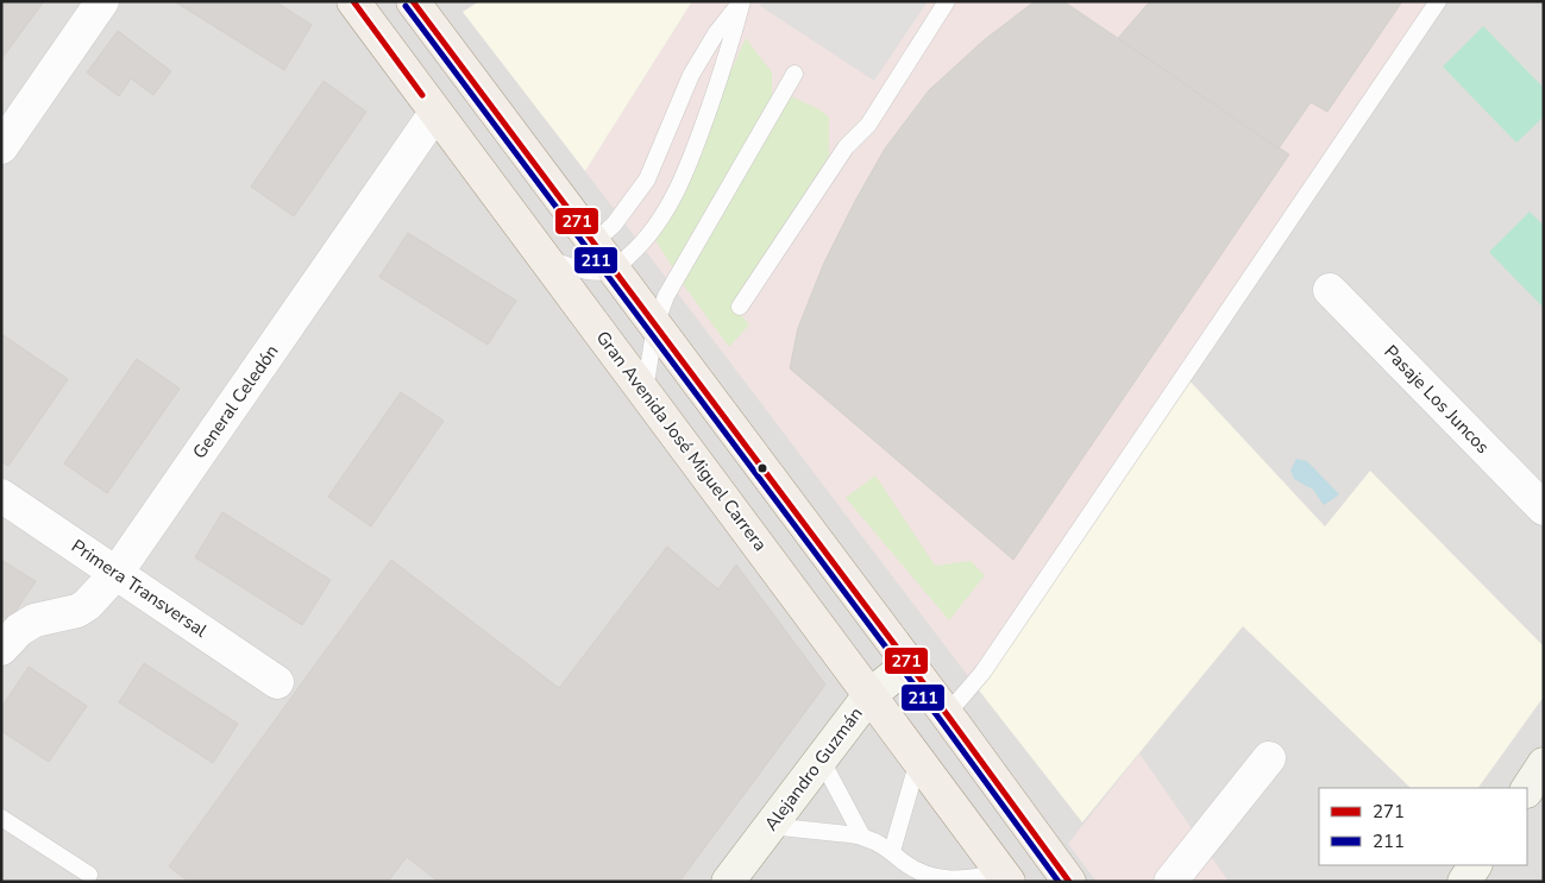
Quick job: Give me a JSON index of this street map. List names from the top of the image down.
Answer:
{
  "streets": {
    "main road": ["Gran Avenida José Miguel Carrera"],
    "street": [
      "Pasaje Los Juncos",
      "General Celedón",
      "Primera Transversal",
      "Alejandro Guzmán"
    ]
  },
  "crossings": [
    ["General Celedón", "Gran Avenida José Miguel Carrera"],
    ["General Celedón", "Primera Transversal"],
    ["Gran Avenida José Miguel Carrera", "Alejandro Guzmán"]
  ],
  "lines": ["transit line 271", "transit line 211"],
  "legend": ["271", "211"]
}
